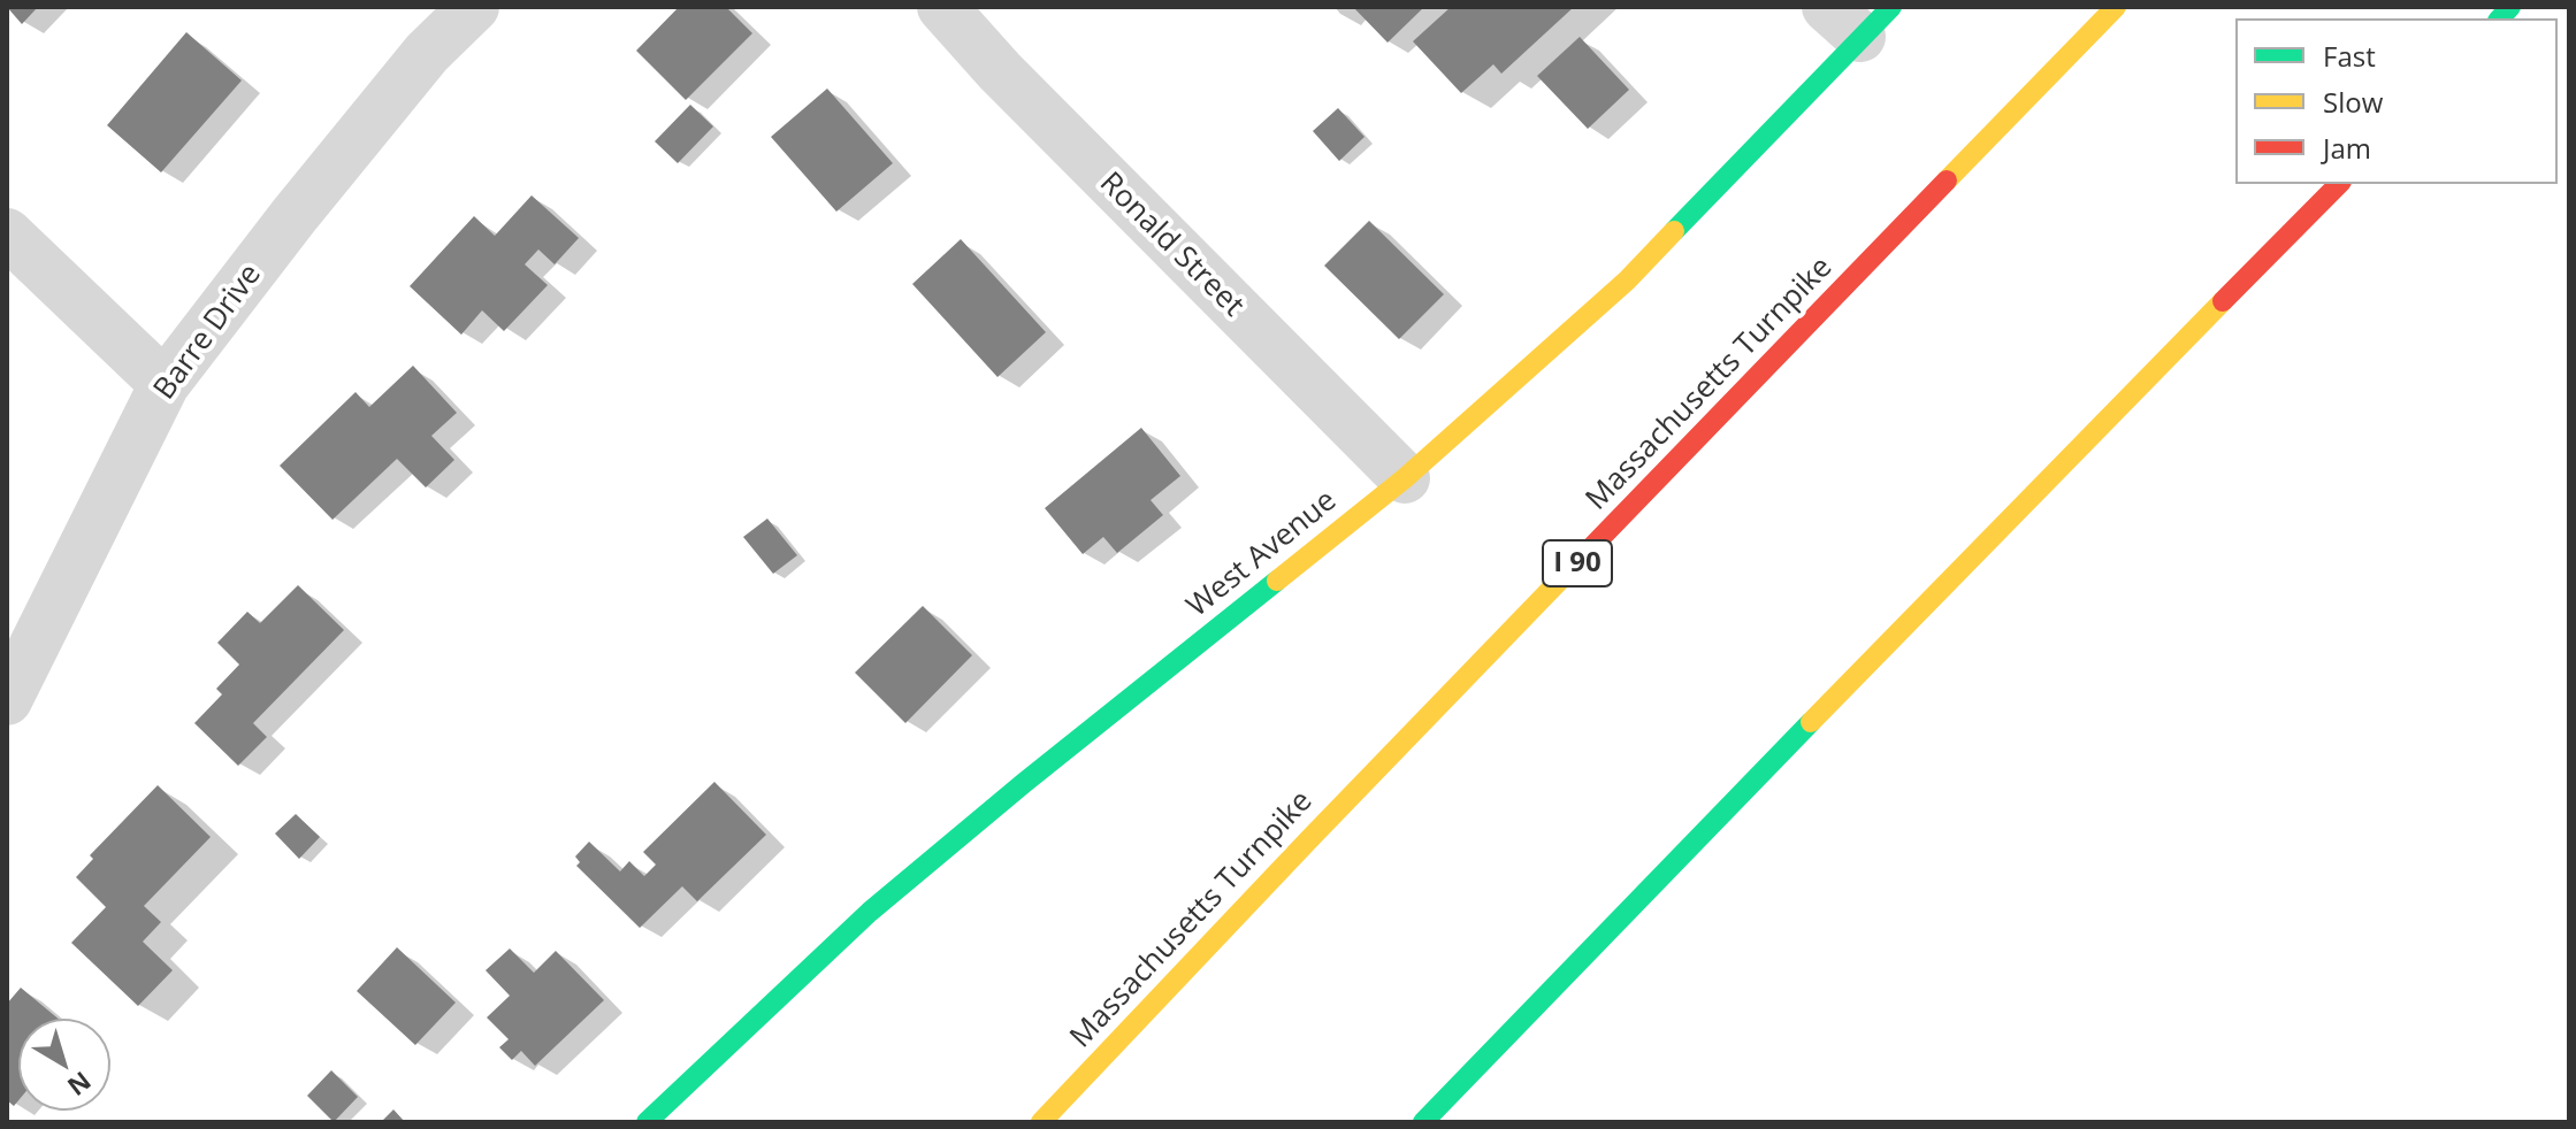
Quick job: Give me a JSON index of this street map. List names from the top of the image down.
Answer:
{
  "streets": {
    "main road": ["Massachusetts Turnpike", "West Avenue", "I 90"],
    "street": ["Ronald Street", "Barre Drive"]
  },
  "crossings": [
    ["Ronald Street", "West Avenue"]
  ],
  "legend": ["Fast", "Slow", "Jam"],
  "north": "bottom right"
}
